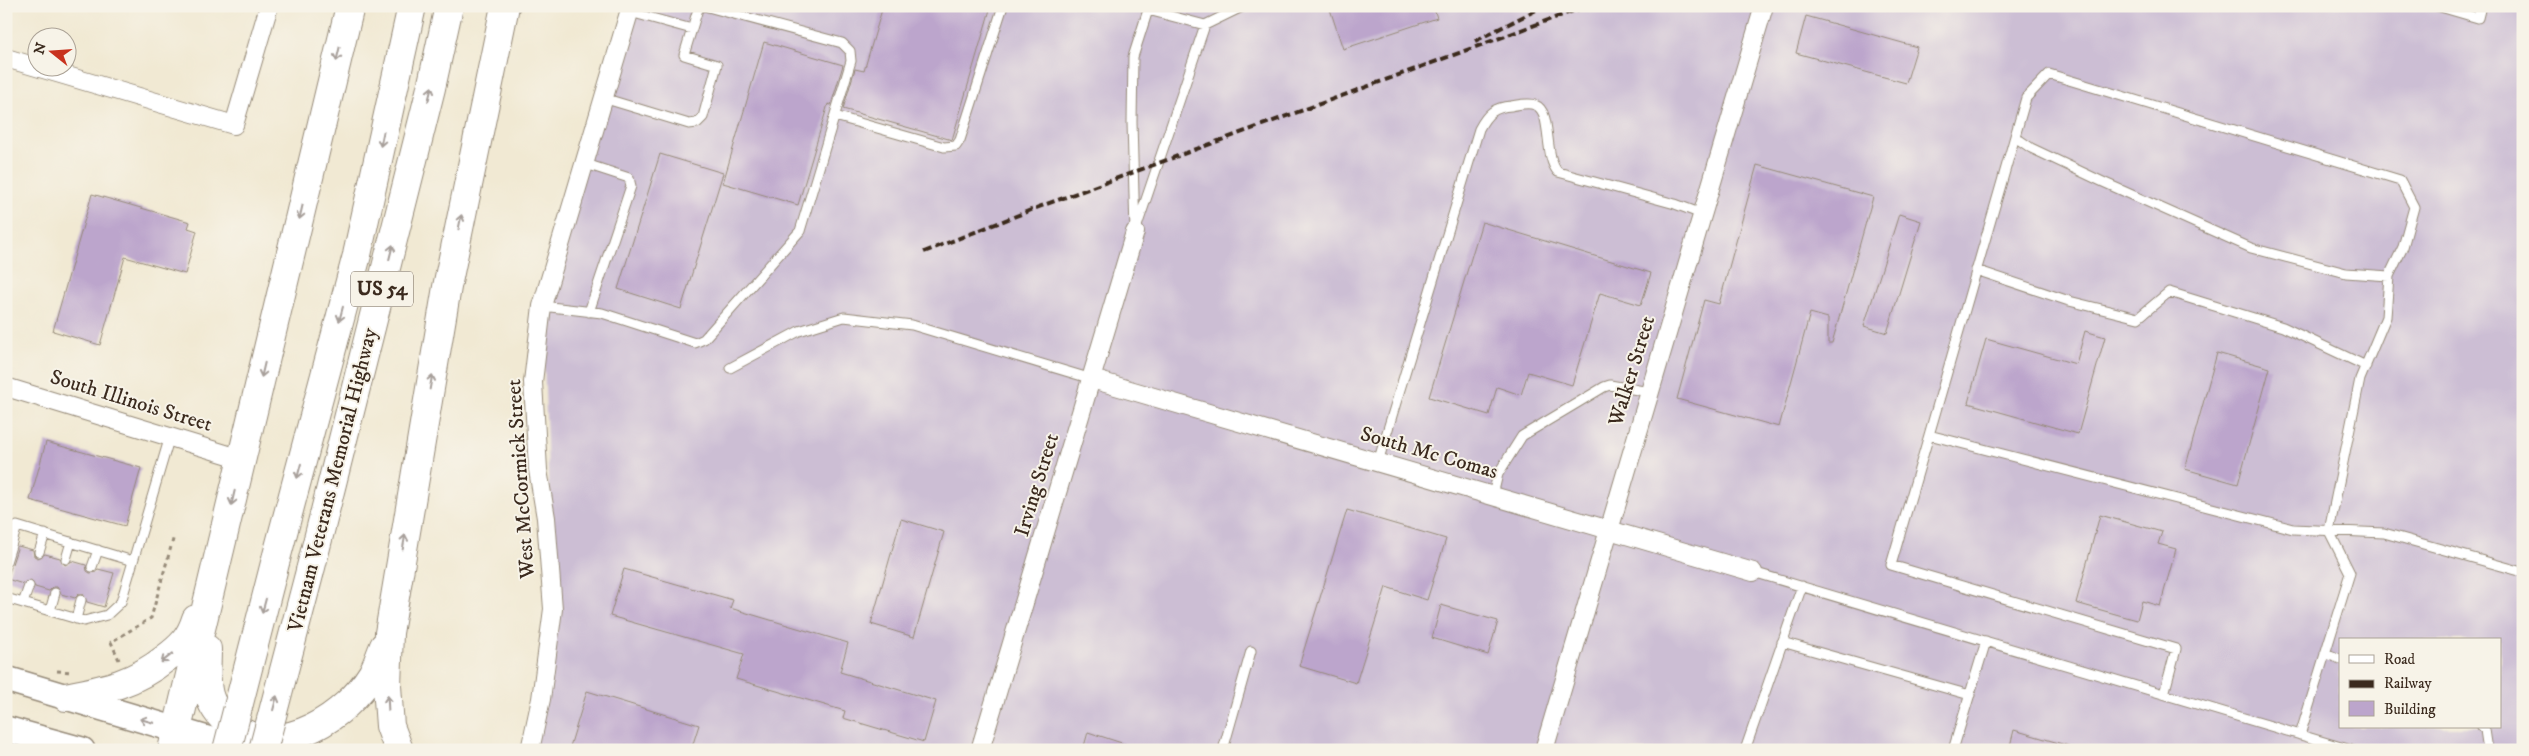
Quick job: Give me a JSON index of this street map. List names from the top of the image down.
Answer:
{
  "streets": {
    "highway": ["US 54", "Vietnam Veterans Memorial Highway"],
    "street": [
      "Walker Street",
      "South Illinois Street",
      "South Mc Comas",
      "West McCormick Street",
      "Irving Street"
    ]
  },
  "crossings": [
    ["Walker Street", "South Mc Comas"],
    ["South Mc Comas", "Irving Street"]
  ],
  "legend": ["Road", "Railway", "Building"],
  "north": "left"
}
